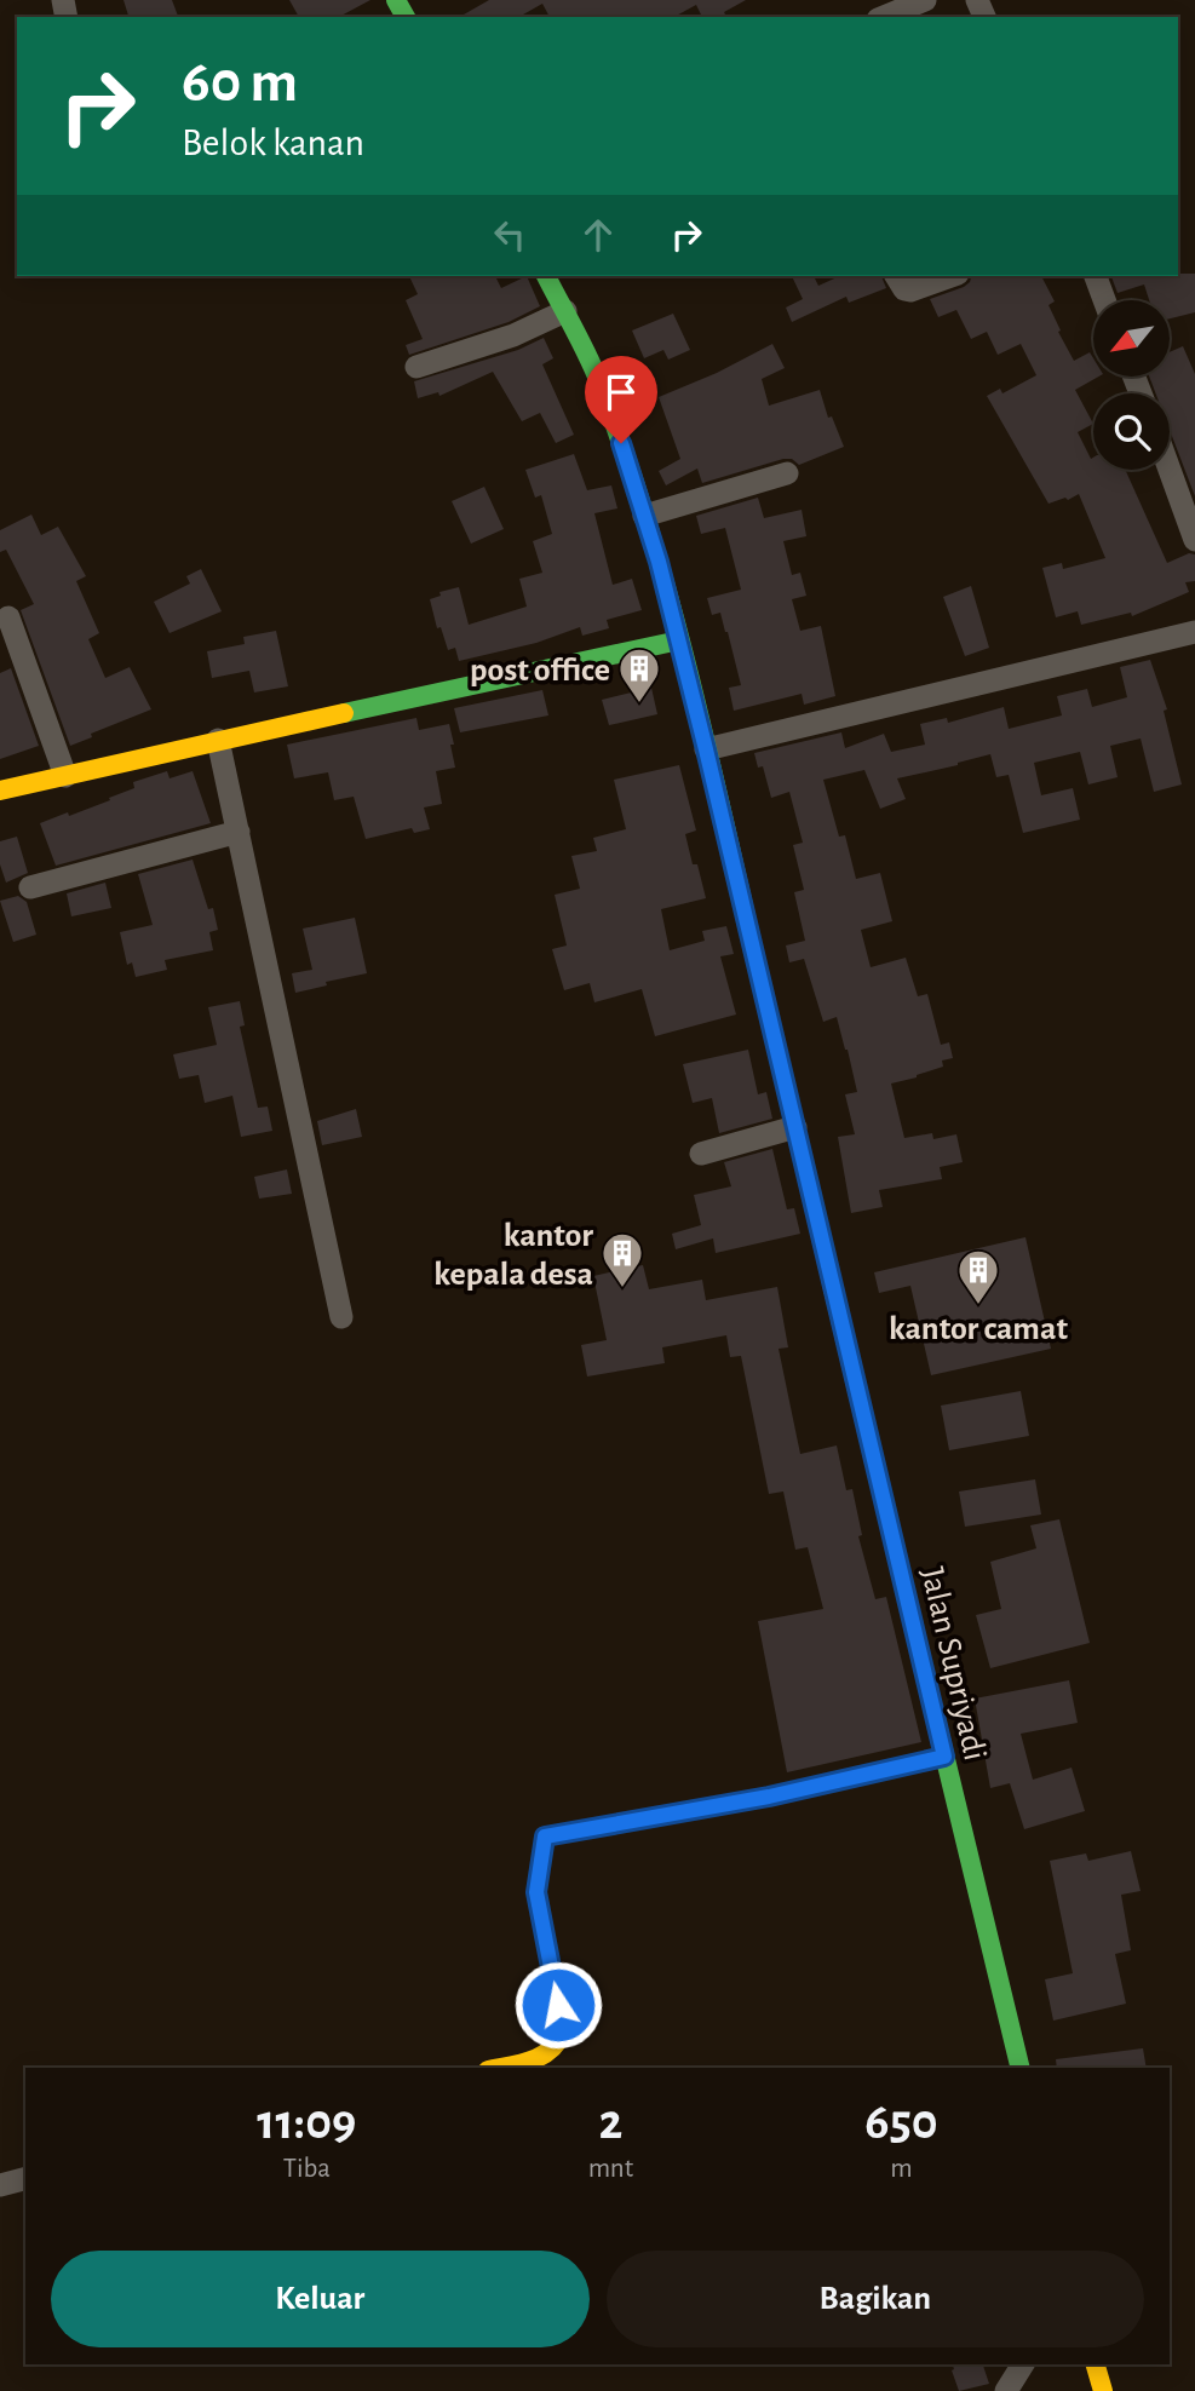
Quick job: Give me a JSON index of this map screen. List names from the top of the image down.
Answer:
{
  "streets": {
    "main road": ["Jalan Supriyadi"]
  },
  "places": {
    "building": ["post office", "kantor kepala desa", "kantor camat"]
  },
  "north": "bottom left",
  "page": {
    "turn": ["60 m", "Belok kanan"],
    "eta": [
      "11:09",
      "Tiba",
      "2",
      "mnt",
      "650",
      "m"
    ],
    "buttons": ["Keluar", "Bagikan"]
  }
}
